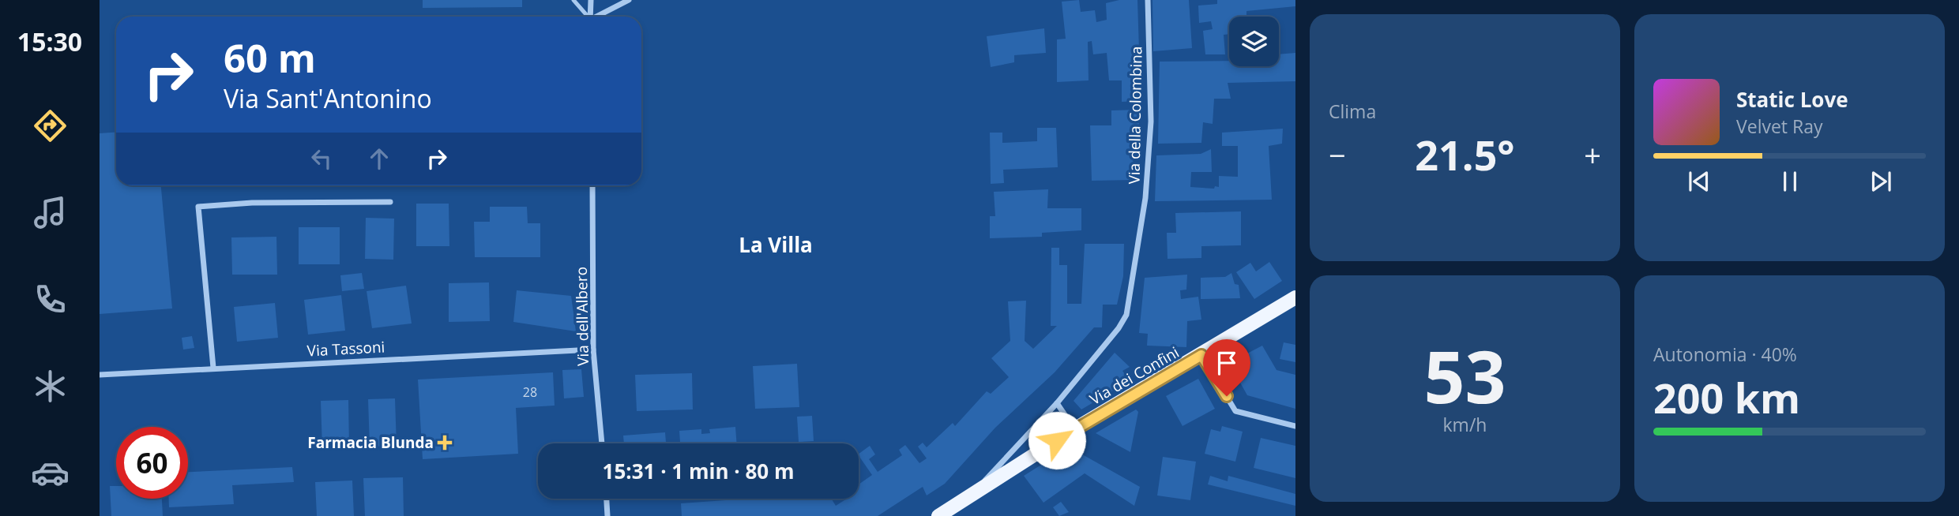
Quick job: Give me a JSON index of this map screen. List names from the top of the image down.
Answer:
{
  "streets": {
    "main road": ["Via dei Confini"],
    "street": ["Via della Colombina", "Via dell'Albero", "Via Tassoni"]
  },
  "crossings": [
    ["Via della Colombina", "Via dei Confini"],
    ["Via dell'Albero", "Via Tassoni"]
  ],
  "districts": ["La Villa"],
  "places": {
    "health": ["Farmacia Blunda"]
  },
  "house_numbers": ["28"],
  "page": {
    "tabs": "15:30",
    "tile": [
      "Clima",
      ["53", "km/h"],
      ["Autonomia · 40%", "200 km"]
    ],
    "turn": ["60 m", "Via Sant'Antonino"],
    "song": ["Static Love", "Velvet Ray"],
    "heat": ["−", "21.5°", "+"],
    "limit": "60",
    "trip": "15:31 · 1 min · 80 m"
  }
}
